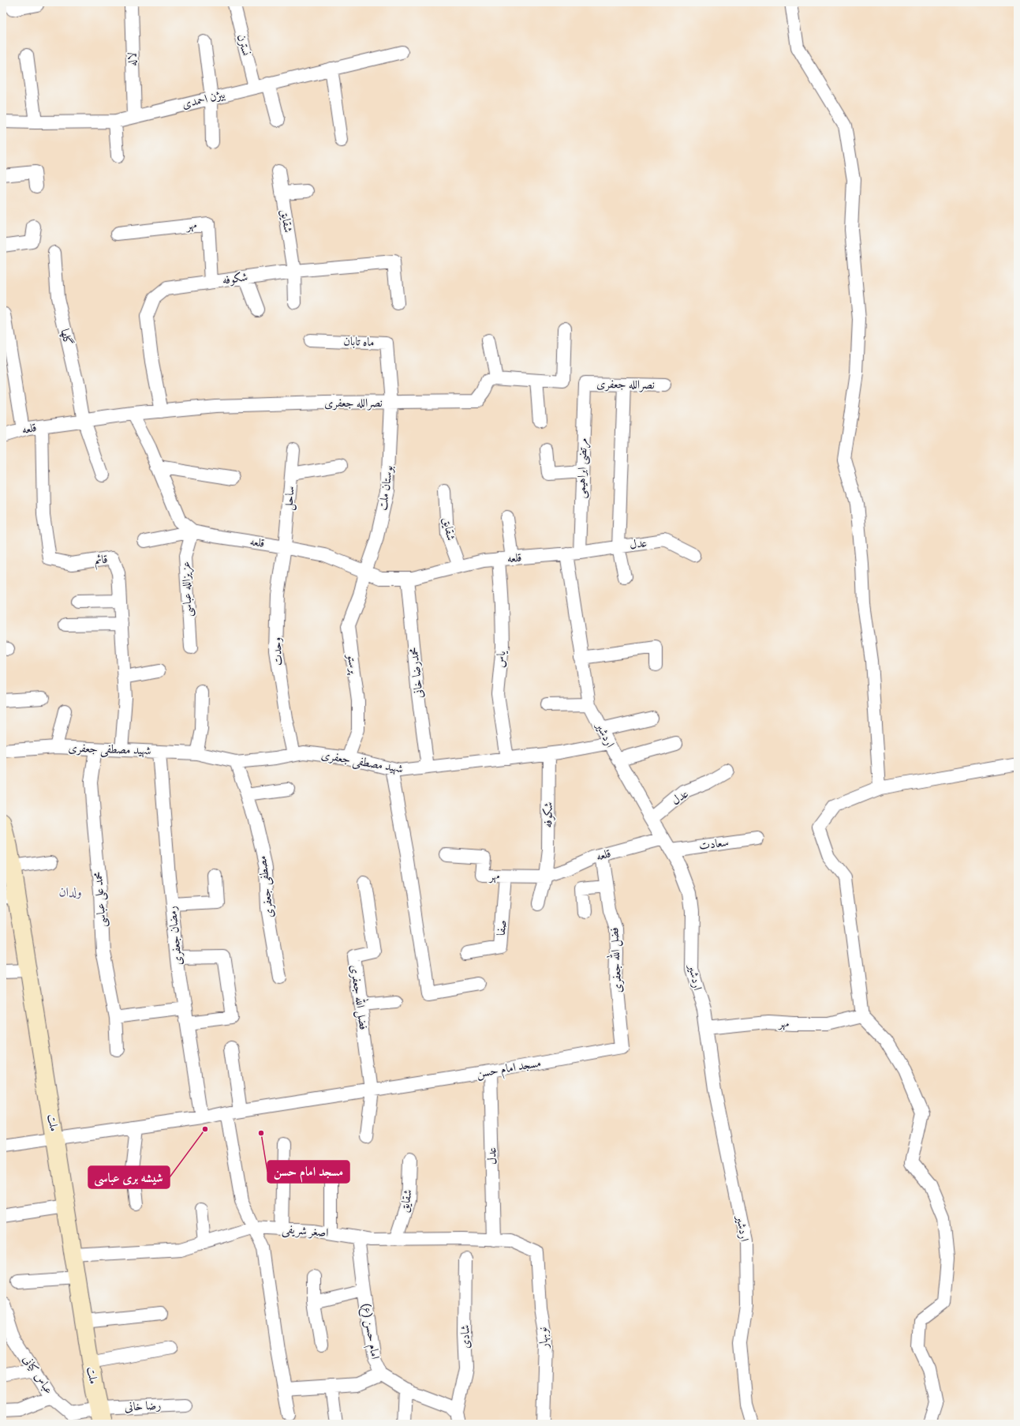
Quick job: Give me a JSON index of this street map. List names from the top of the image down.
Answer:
{
  "streets": {
    "street": [
      "نسترن",
      "لاله",
      "بیژن احمدی",
      "شقایق",
      "مهر",
      "شکوفه",
      "گلها",
      "ماه تابان",
      "نصرالله جعفری",
      "قلعه",
      "مرتضی ابراهیمی",
      "بوستان ملت",
      "ساحل",
      "عدل",
      "قائم",
      "عزیزالله عباسی",
      "وحدت",
      "یاس",
      "پرستو",
      "محمدرضا خانی",
      "اردشیر",
      "شهید مصطفی جعفری",
      "سعادت",
      "مصطفی جعفری",
      "محمد علی عباسی",
      "صفا",
      "رمضان جعفری",
      "فضل الله جعفری",
      "مسجد امام حسن",
      "ملت",
      "اصغر شریفی",
      "امام حسن (ع)",
      "شادی",
      "نوبهار",
      "عباس کیانی",
      "رضا خانی"
    ]
  },
  "crossings": [
    ["نسترن", "بیژن احمدی"],
    ["لاله", "بیژن احمدی"],
    ["شقایق", "شکوفه"],
    ["شقایق", "قلعه"],
    ["شقایق", "اصغر شریفی"],
    ["مهر", "شکوفه"],
    ["مهر", "قلعه"],
    ["مهر", "اردشیر"],
    ["مهر", "صفا"],
    ["شکوفه", "نصرالله جعفری"],
    ["شکوفه", "قلعه"],
    ["شکوفه", "شهید مصطفی جعفری"],
    ["گلها", "قلعه"],
    ["ماه تابان", "نصرالله جعفری"],
    ["ماه تابان", "بوستان ملت"],
    ["نصرالله جعفری", "قلعه"],
    ["نصرالله جعفری", "مرتضی ابراهیمی"],
    ["نصرالله جعفری", "بوستان ملت"],
    ["قلعه", "مرتضی ابراهیمی"],
    ["قلعه", "بوستان ملت"],
    ["قلعه", "ساحل"],
    ["قلعه", "عدل"],
    ["قلعه", "قائم"],
    ["قلعه", "عزیزالله عباسی"],
    ["قلعه", "وحدت"],
    ["قلعه", "یاس"],
    ["قلعه", "پرستو"],
    ["قلعه", "محمدرضا خانی"],
    ["قلعه", "اردشیر"],
    ["قلعه", "فضل الله جعفری"],
    ["مرتضی ابراهیمی", "عدل"],
    ["بوستان ملت", "پرستو"],
    ["ساحل", "وحدت"],
    ["عدل", "اردشیر"],
    ["عدل", "مسجد امام حسن"],
    ["عدل", "اصغر شریفی"],
    ["قائم", "شهید مصطفی جعفری"],
    ["وحدت", "شهید مصطفی جعفری"],
    ["یاس", "شهید مصطفی جعفری"],
    ["پرستو", "شهید مصطفی جعفری"],
    ["محمدرضا خانی", "شهید مصطفی جعفری"],
    ["اردشیر", "شهید مصطفی جعفری"],
    ["اردشیر", "سعادت"],
    ["شهید مصطفی جعفری", "مصطفی جعفری"],
    ["شهید مصطفی جعفری", "محمد علی عباسی"],
    ["شهید مصطفی جعفری", "رمضان جعفری"],
    ["رمضان جعفری", "مسجد امام حسن"],
    ["فضل الله جعفری", "مسجد امام حسن"],
    ["مسجد امام حسن", "ملت"],
    ["ملت", "اصغر شریفی"],
    ["ملت", "عباس کیانی"],
    ["ملت", "رضا خانی"],
    ["اصغر شریفی", "امام حسن (ع)"],
    ["اصغر شریفی", "نوبهار"],
    ["امام حسن (ع)", "شادی"],
    ["عباس کیانی", "رضا خانی"]
  ],
  "districts": ["ولدان"],
  "places": ["شیشه بری عباسی", "مسجد امام حسن"]
}
